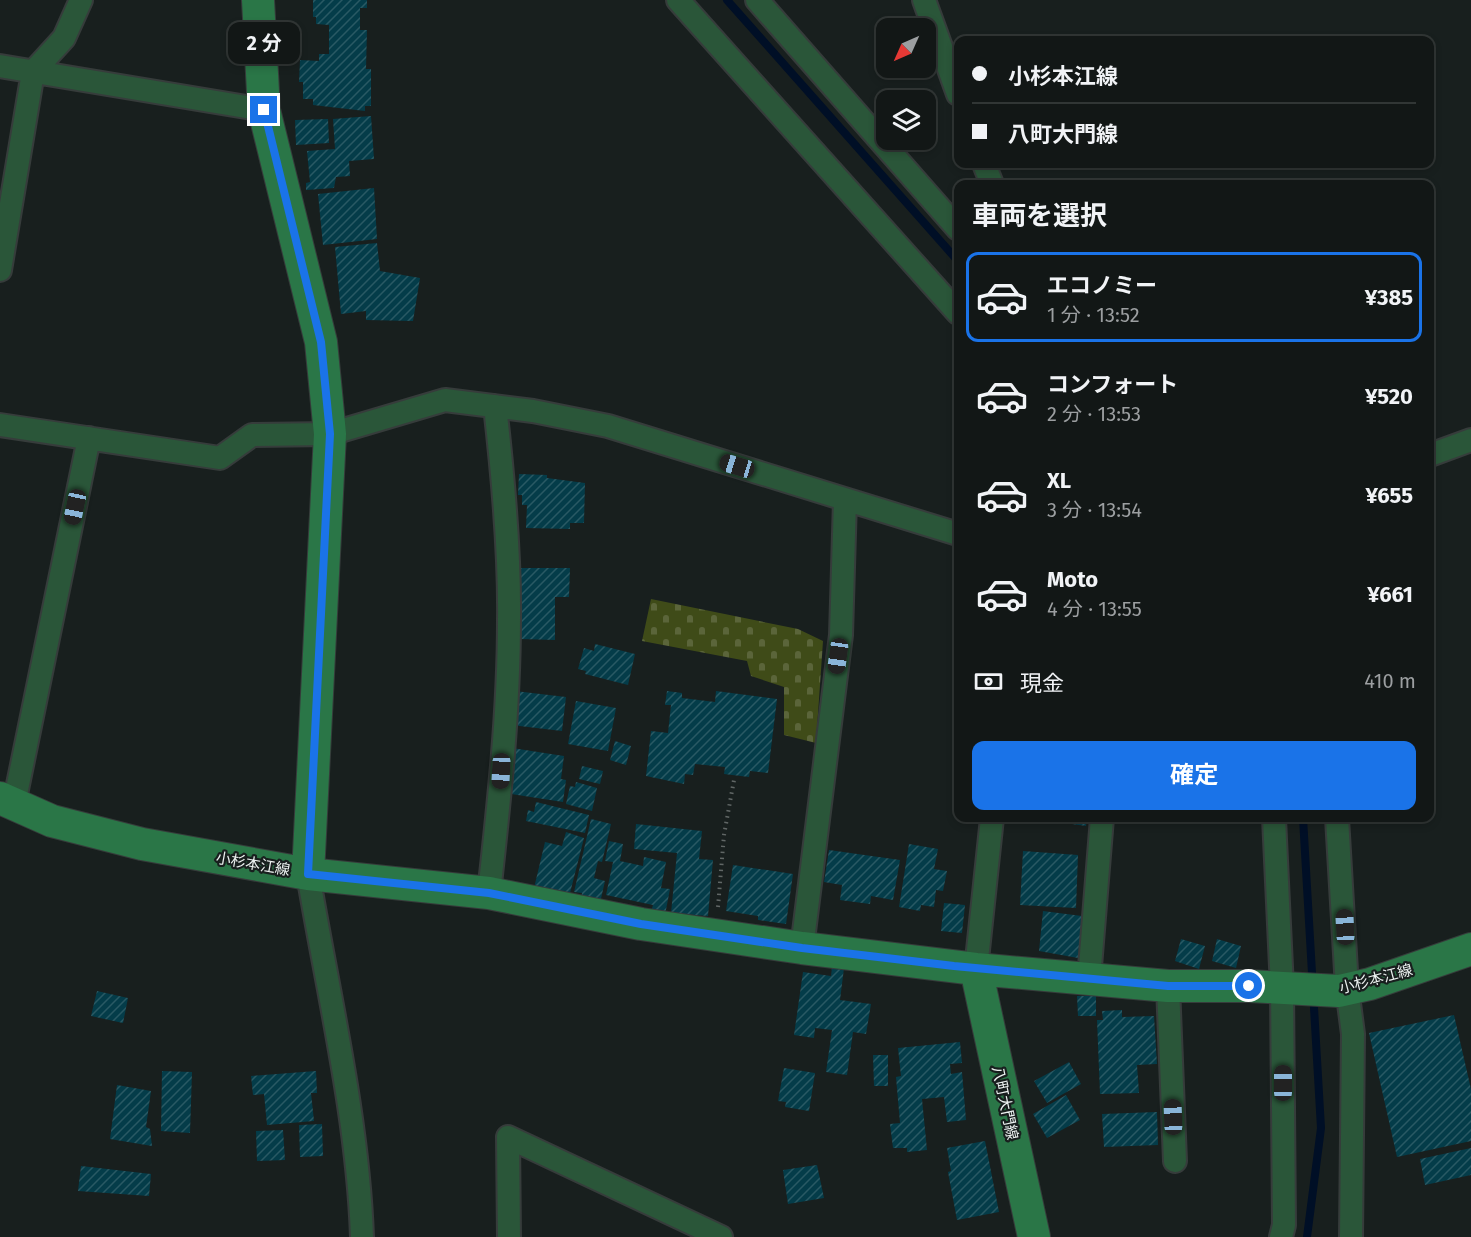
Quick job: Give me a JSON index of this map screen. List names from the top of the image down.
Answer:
{
  "streets": {
    "main road": ["小杉本江線", "八町大門線"]
  },
  "crossings": [
    ["小杉本江線", "八町大門線"]
  ],
  "north": "bottom left",
  "page": {
    "bubble": "2 分",
    "banner": ["小杉本江線", "八町大門線"],
    "heading": "車両を選択",
    "list": [
      {
        "name": "エコノミー",
        "note": "1 分 · 13:52",
        "value": "¥385"
      },
      {
        "name": "コンフォート",
        "note": "2 分 · 13:53",
        "value": "¥520"
      },
      {
        "name": "XL",
        "note": "3 分 · 13:54",
        "value": "¥655"
      },
      {
        "name": "Moto",
        "note": "4 分 · 13:55",
        "value": "¥661"
      }
    ],
    "pay": ["現金", "410 m"],
    "buttons": "確定"
  }
}
